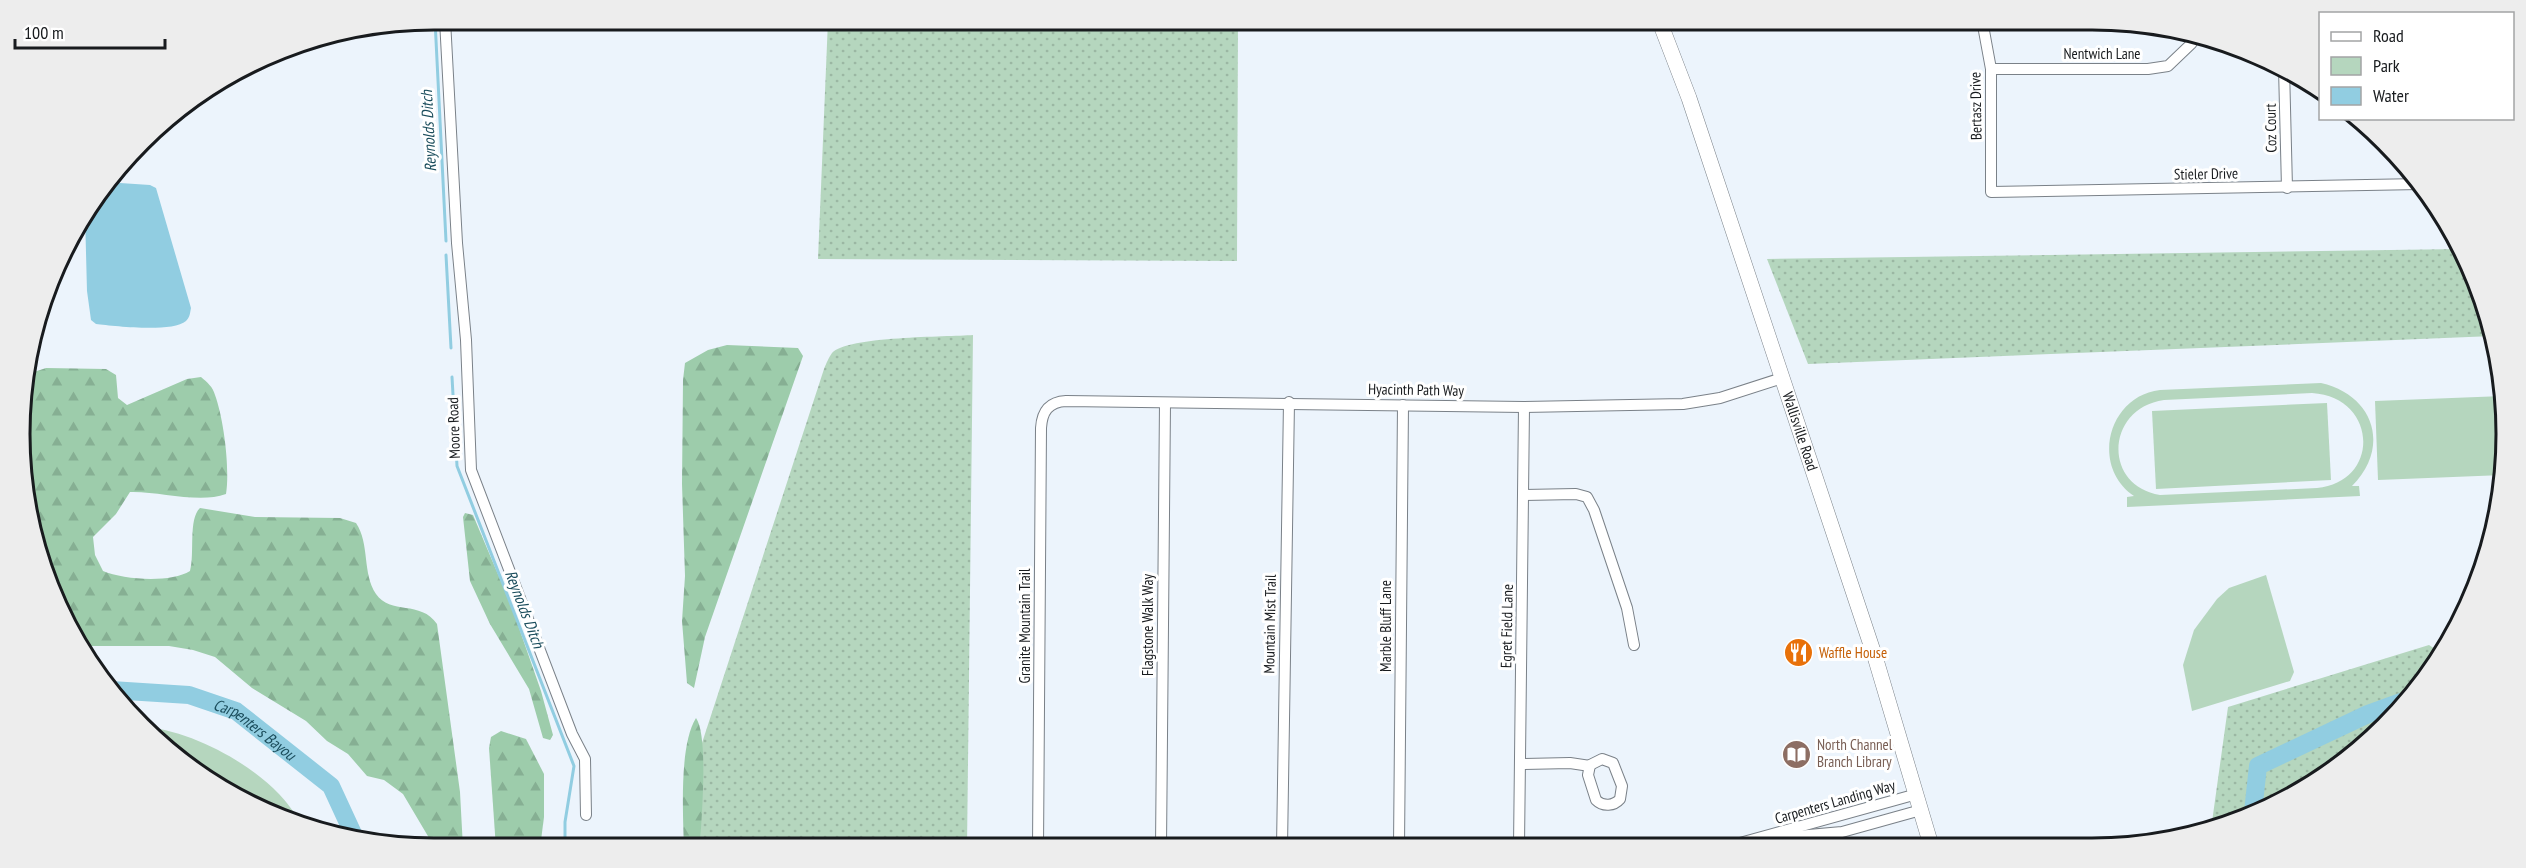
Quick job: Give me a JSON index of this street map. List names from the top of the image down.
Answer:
{
  "streets": {
    "main road": ["Wallisville Road"],
    "street": [
      "Nentwich Lane",
      "Bertasz Drive",
      "Coz Court",
      "Stieler Drive",
      "Hyacinth Path Way",
      "Moore Road",
      "Mountain Mist Trail",
      "Flagstone Walk Way",
      "Granite Mountain Trail",
      "Marble Bluff Lane",
      "Egret Field Lane",
      "Carpenters Landing Way"
    ]
  },
  "crossings": [
    ["Nentwich Lane", "Bertasz Drive"],
    ["Bertasz Drive", "Stieler Drive"],
    ["Coz Court", "Stieler Drive"],
    ["Hyacinth Path Way", "Wallisville Road"],
    ["Hyacinth Path Way", "Mountain Mist Trail"],
    ["Hyacinth Path Way", "Flagstone Walk Way"],
    ["Hyacinth Path Way", "Granite Mountain Trail"],
    ["Hyacinth Path Way", "Marble Bluff Lane"],
    ["Hyacinth Path Way", "Egret Field Lane"],
    ["Wallisville Road", "Carpenters Landing Way"]
  ],
  "water": ["Reynolds Ditch", "Carpenters Bayou"],
  "places": {
    "restaurant": ["Waffle House"],
    "library": ["North Channel Branch Library"]
  },
  "legend": ["Road", "Park", "Water"],
  "scale_bar": "100 m"
}
